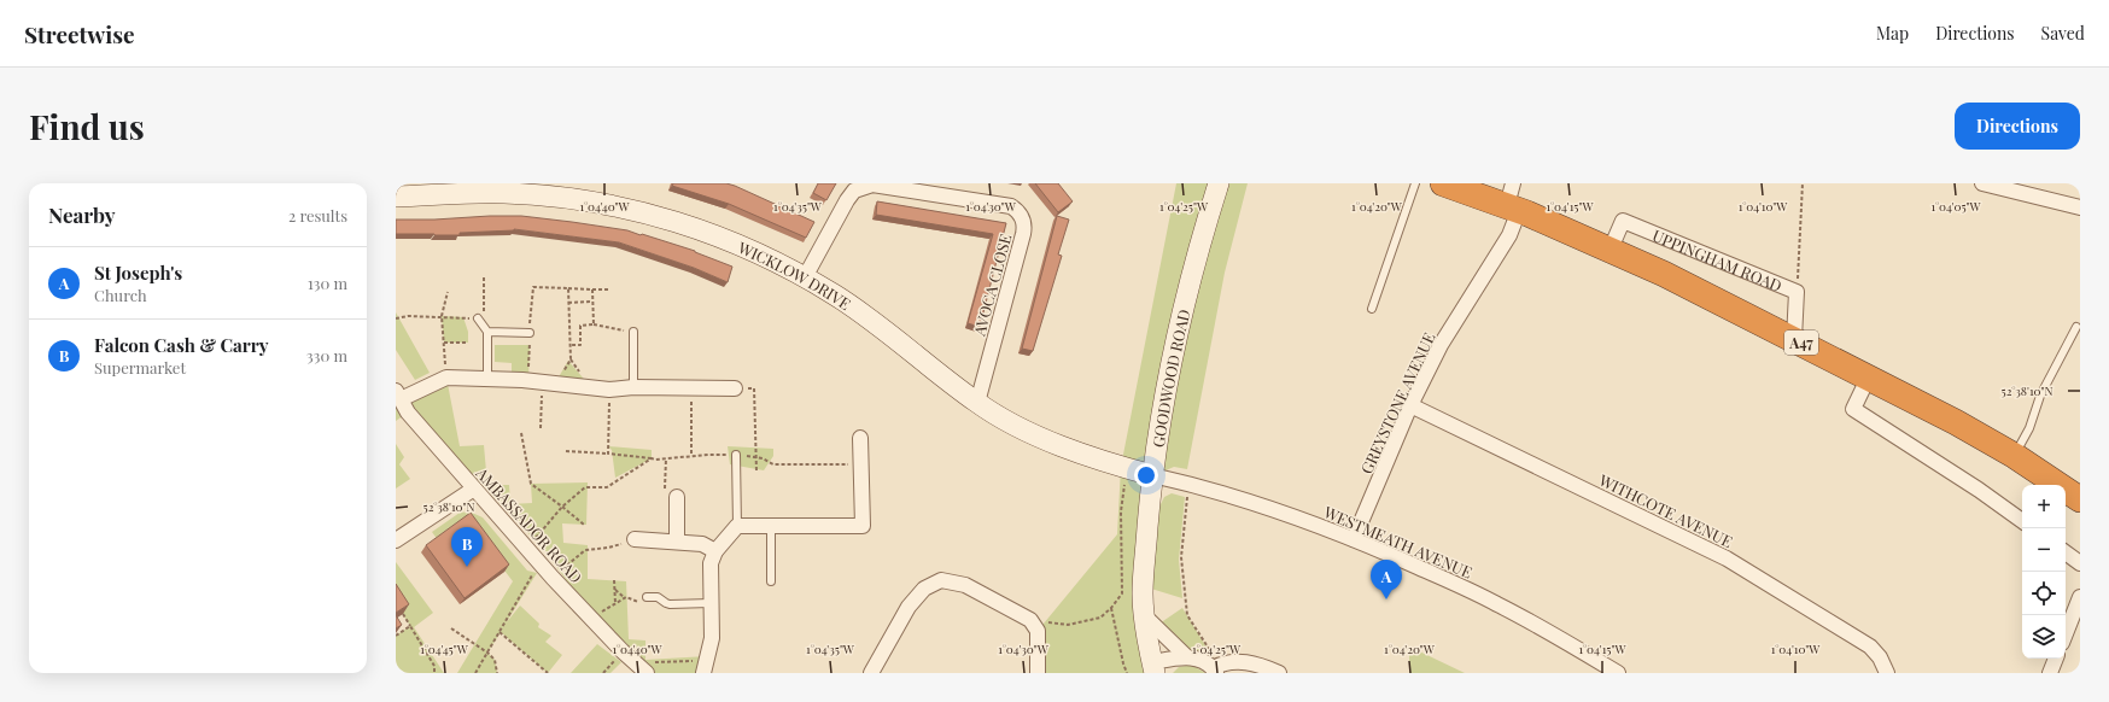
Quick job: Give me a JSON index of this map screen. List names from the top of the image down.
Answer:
{
  "streets": {
    "highway": ["UPPINGHAM ROAD", "A47"],
    "street": [
      "WICKLOW DRIVE",
      "AVOCA CLOSE",
      "GOODWOOD ROAD",
      "GREYSTONE AVENUE",
      "WITHCOTE AVENUE",
      "AMBASSADOR ROAD",
      "WESTMEATH AVENUE"
    ]
  },
  "crossings": [
    ["UPPINGHAM ROAD", "GREYSTONE AVENUE"],
    ["WICKLOW DRIVE", "AVOCA CLOSE"],
    ["WICKLOW DRIVE", "GOODWOOD ROAD"],
    ["WICKLOW DRIVE", "WESTMEATH AVENUE"],
    ["GOODWOOD ROAD", "WESTMEATH AVENUE"],
    ["GREYSTONE AVENUE", "WITHCOTE AVENUE"],
    ["GREYSTONE AVENUE", "WESTMEATH AVENUE"]
  ],
  "page": {
    "header": "Streetwise",
    "nav": ["Map", "Directions", "Saved"],
    "buttons": "Directions",
    "title": "Find us",
    "heading": ["Nearby", "2 results"],
    "list": [
      {
        "mark": "A",
        "name": "St Joseph's",
        "note": "Church",
        "value": "130 m"
      },
      {
        "mark": "B",
        "name": "Falcon Cash & Carry",
        "note": "Supermarket",
        "value": "330 m"
      }
    ],
    "map_buttons": ["+", "−"],
    "pins": ["B", "A"]
  },
  "coordinates": [
    "1°04'40\"W",
    "1°04'35\"W",
    "1°04'30\"W",
    "1°04'25\"W",
    "1°04'20\"W",
    "1°04'15\"W",
    "1°04'10\"W",
    "1°04'05\"W",
    "52°38'10\"N",
    "1°04'45\"W"
  ]
}
